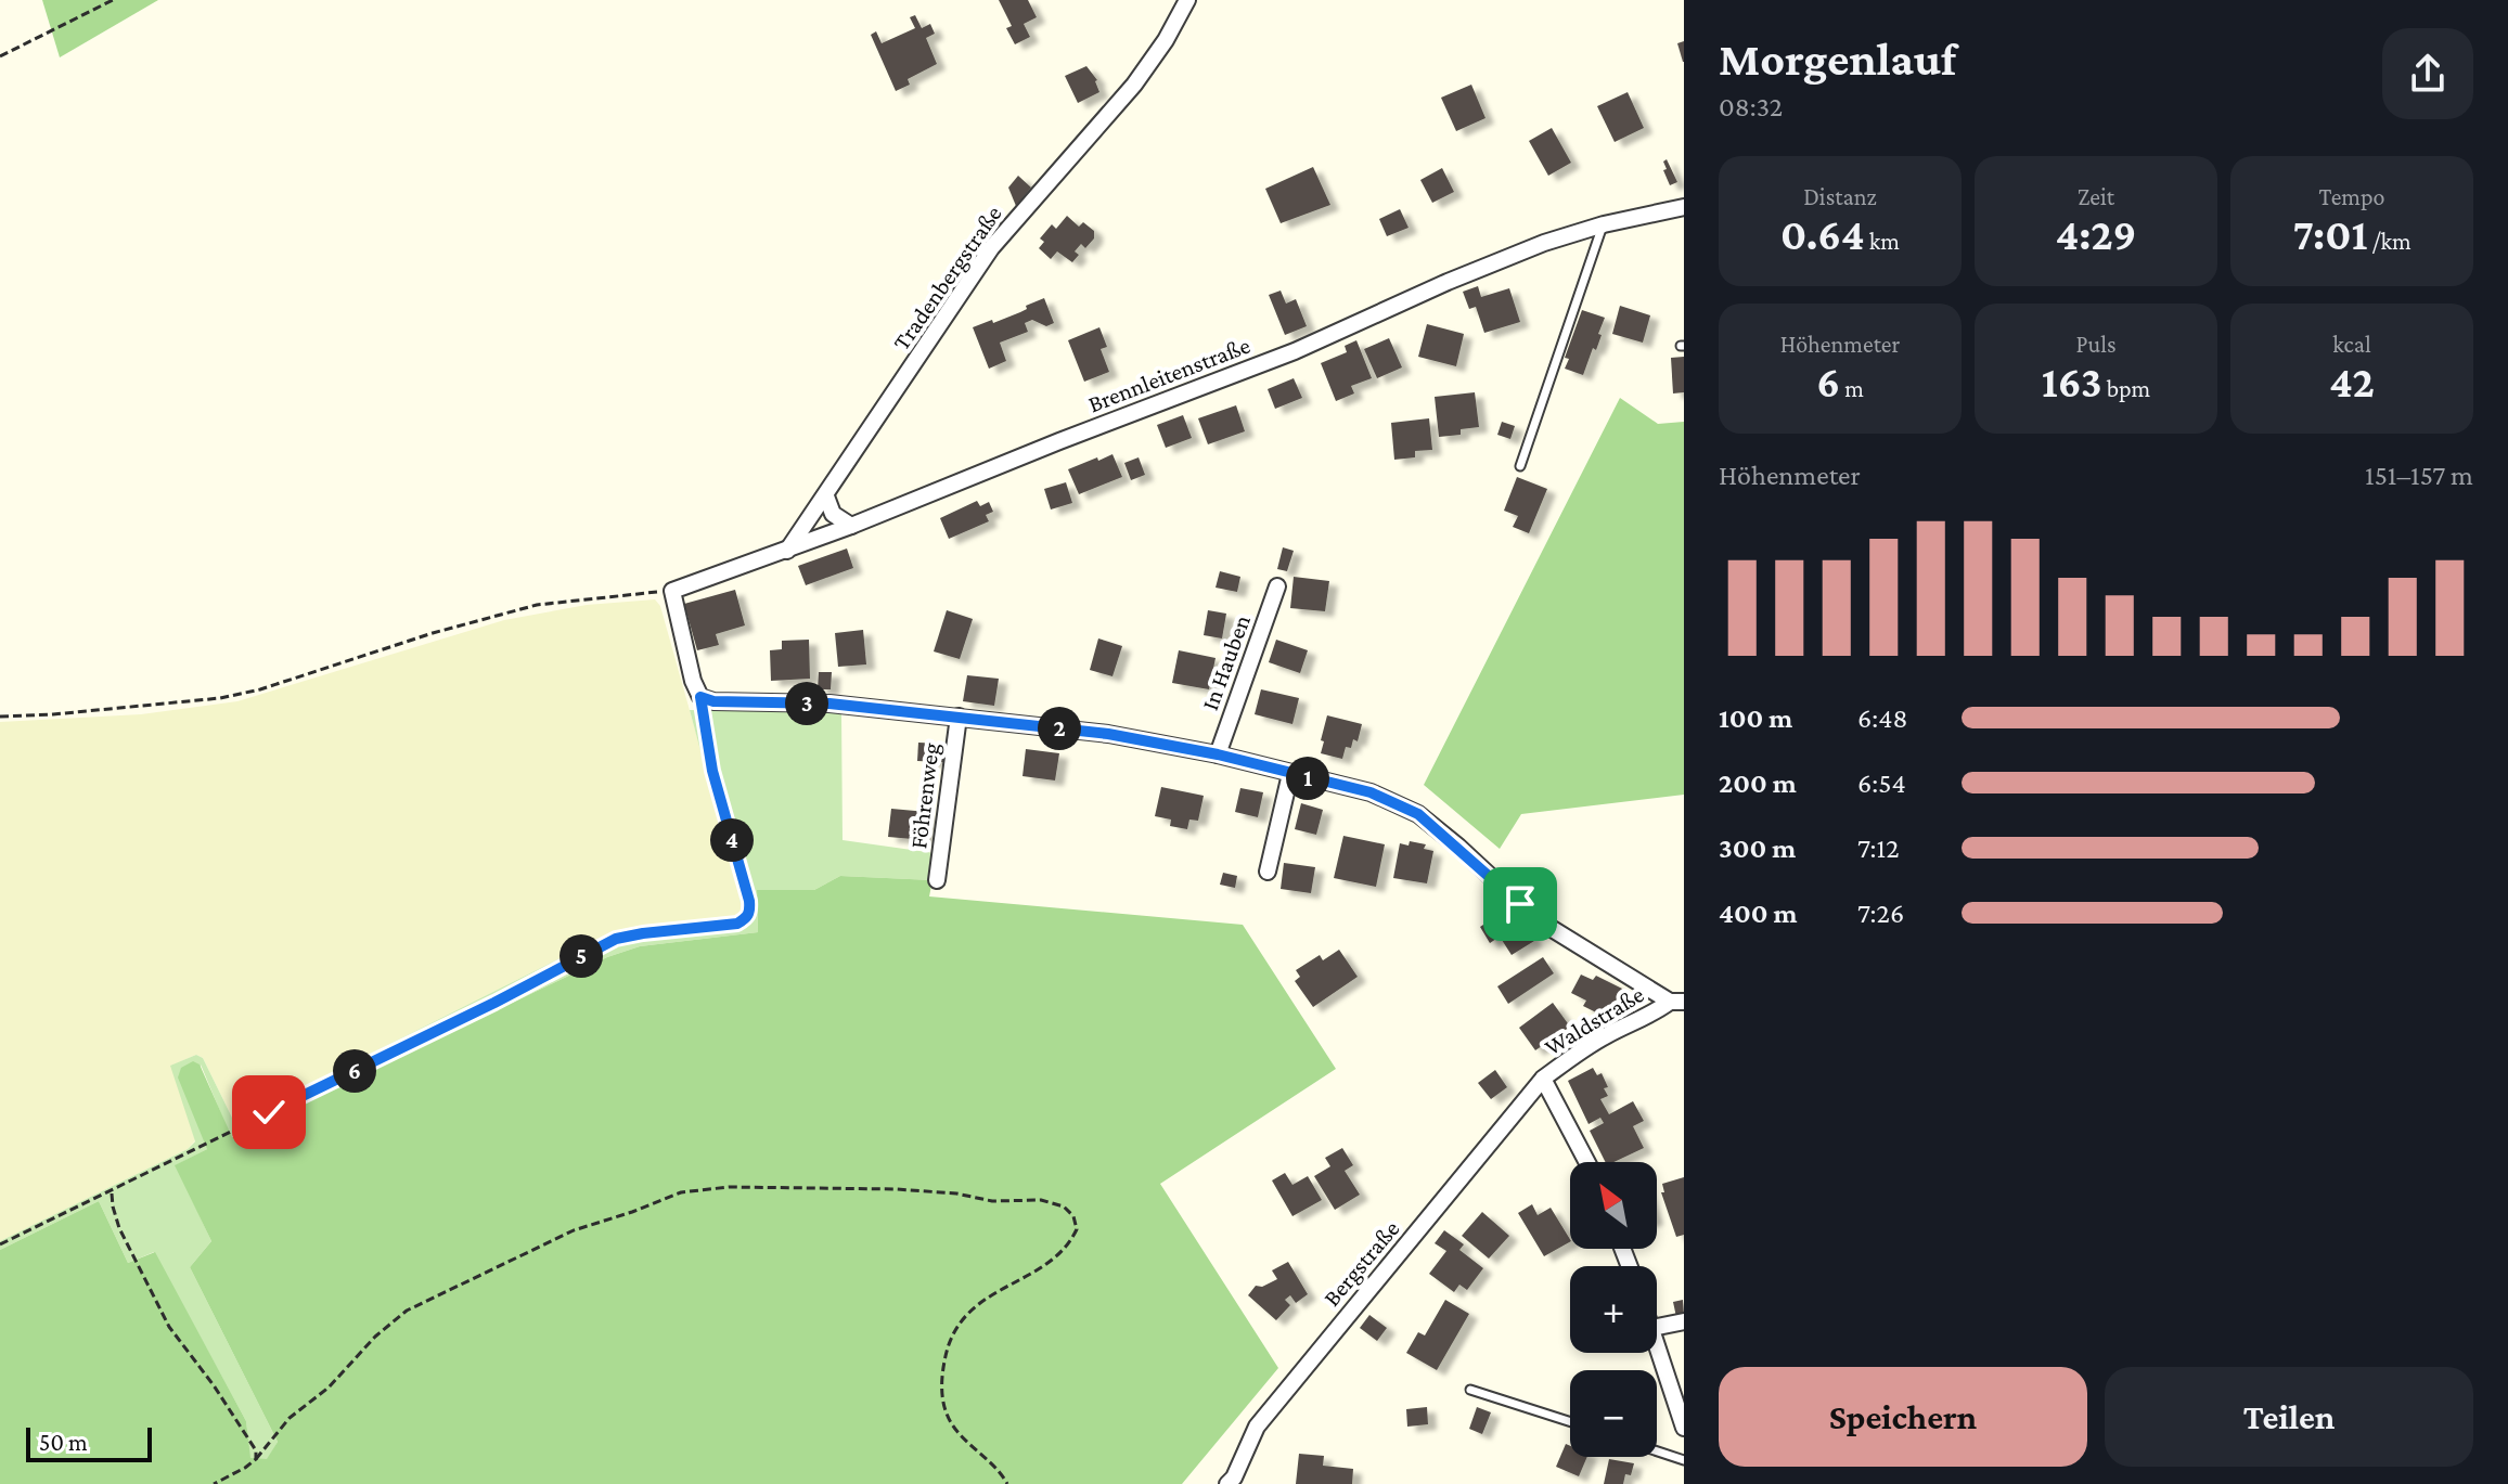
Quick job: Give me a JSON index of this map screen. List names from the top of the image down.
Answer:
{
  "streets": {
    "street": [
      "Tradenbergstraße",
      "Brennleitenstraße",
      "In Hauben",
      "Föhrenweg",
      "Waldstraße",
      "Bergstraße"
    ]
  },
  "crossings": [
    ["Tradenbergstraße", "Brennleitenstraße"],
    ["Waldstraße", "Bergstraße"]
  ],
  "scale_bar": "50 m",
  "north": "top left",
  "page": {
    "heading": ["Morgenlauf", "08:32"],
    "stats": [
      ["Distanz", "0.64 km"],
      ["Zeit", "4:29"],
      ["Tempo", "7:01 /km"],
      ["Höhenmeter", "6 m"],
      ["Puls", "163 bpm"],
      ["kcal", "42"]
    ],
    "chart": ["Höhenmeter", "151–157 m"],
    "pins": [
      "3",
      "2",
      "1",
      "4",
      "5",
      "6"
    ],
    "list": [
      {
        "name": "100 m",
        "note": "6:48"
      },
      {
        "name": "200 m",
        "note": "6:54"
      },
      {
        "name": "300 m",
        "note": "7:12"
      },
      {
        "name": "400 m",
        "note": "7:26"
      }
    ],
    "map_buttons": ["+", "−"],
    "buttons": ["Speichern", "Teilen"],
    "scale": "50 m"
  }
}
